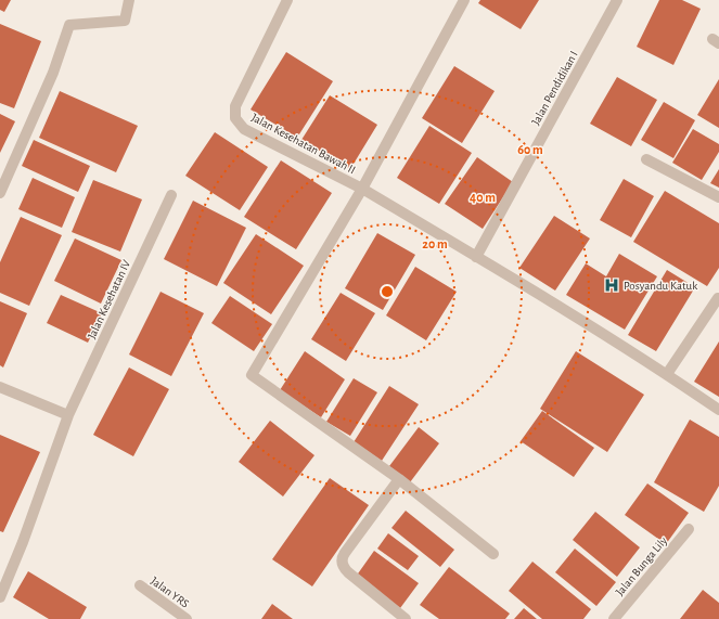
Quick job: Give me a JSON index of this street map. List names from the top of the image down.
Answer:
{
  "streets": {
    "street": [
      "Jalan Pendidikan I",
      "Jalan Kesehatan Bawah II",
      "Jalan Kesehatan IV",
      "Jalan Bunga Lily",
      "Jalan YRS"
    ]
  },
  "crossings": [
    ["Jalan Pendidikan I", "Jalan Kesehatan Bawah II"]
  ],
  "places": {
    "hospital": ["Posyandu Katuk"]
  },
  "rings": ["60 m", "40 m", "20 m"]
}
